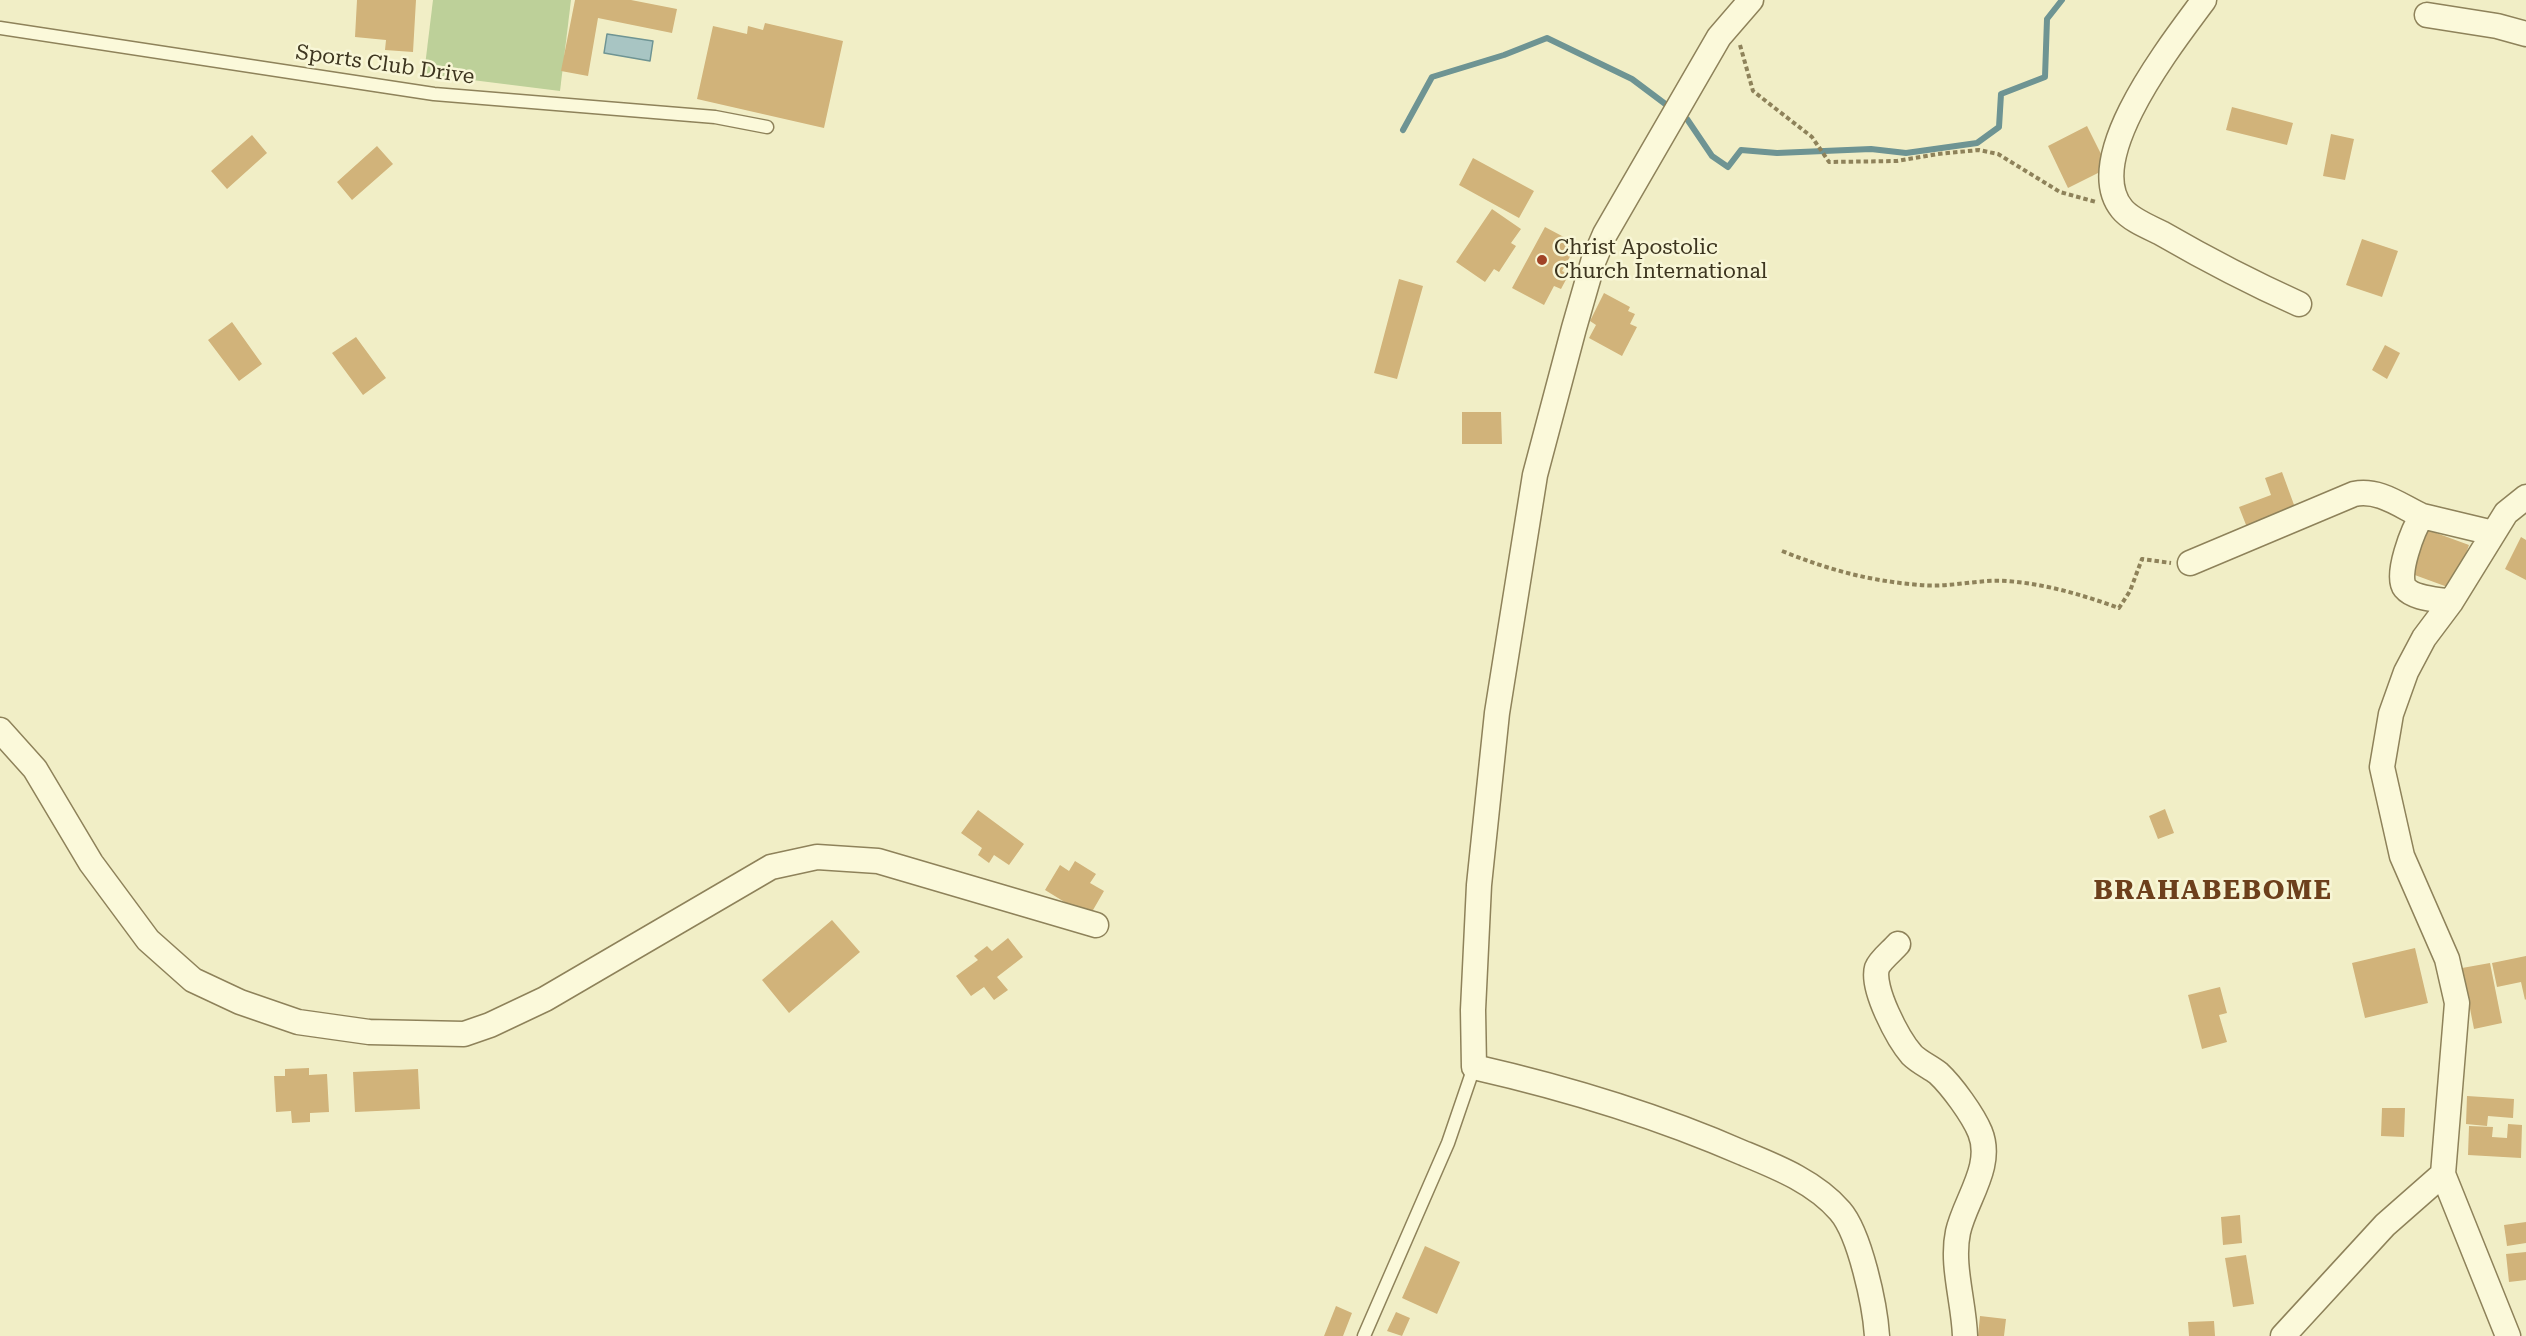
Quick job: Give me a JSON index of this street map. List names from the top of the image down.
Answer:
{
  "streets": {
    "lane": ["Sports Club Drive"]
  },
  "districts": ["BRAHABEBOME"],
  "places": ["Christ Apostolic Church International"]
}
